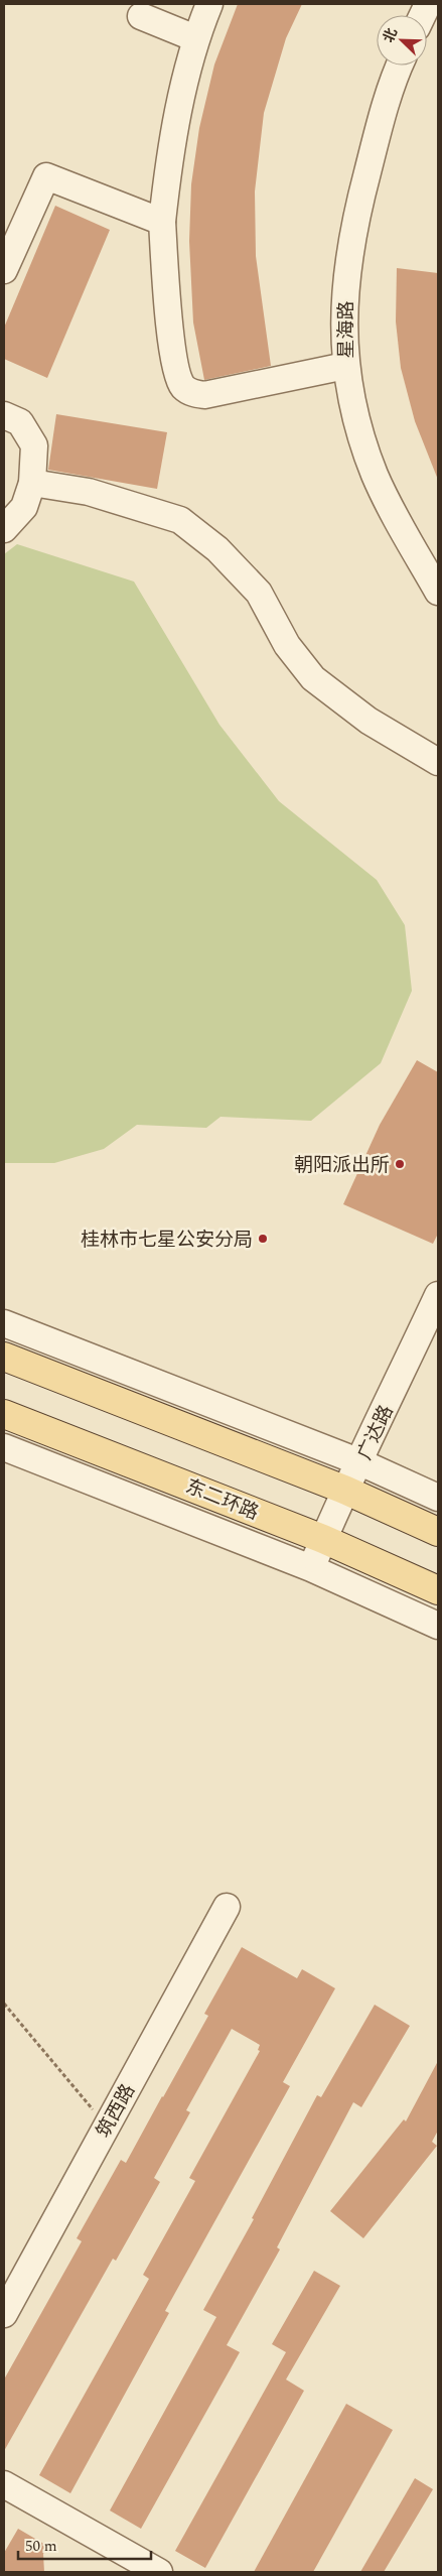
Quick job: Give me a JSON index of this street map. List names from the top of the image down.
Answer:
{
  "streets": {
    "main road": ["东二环路"],
    "street": ["星海路", "广达路", "筑西路"]
  },
  "crossings": [
    ["广达路", "东二环路"]
  ],
  "places": ["朝阳派出所", "桂林市七星公安分局"],
  "scale_bar": "50 m",
  "north": "top left"
}
